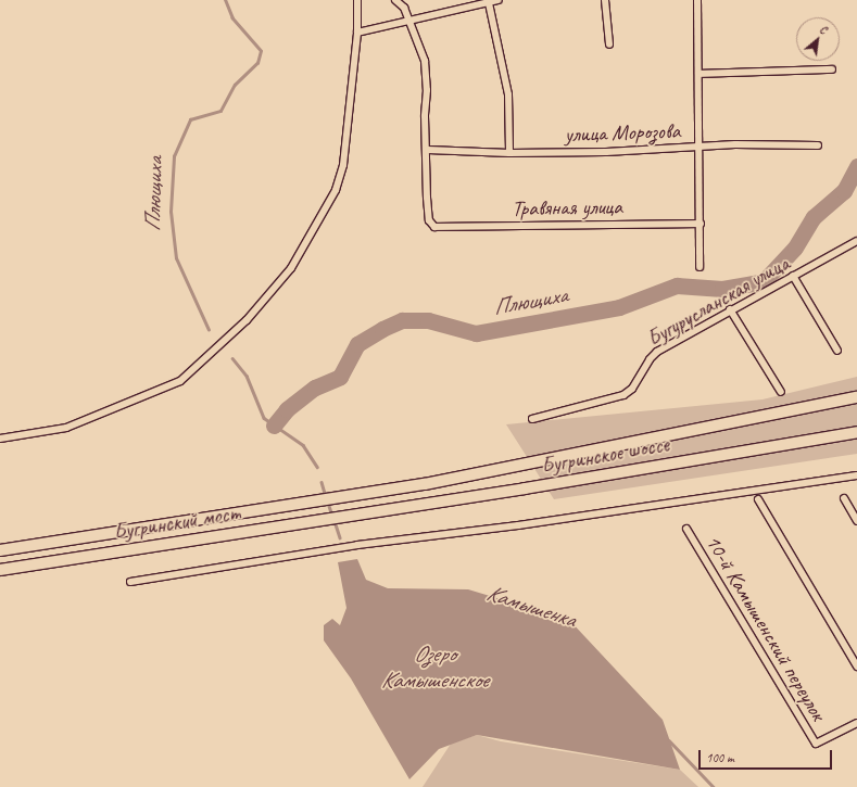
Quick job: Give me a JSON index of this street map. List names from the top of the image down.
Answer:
{
  "streets": {
    "main road": ["Бугринское шоссе", "Бугринский мост"],
    "street": [
      "улица Морозова",
      "Травяная улица",
      "Бугурусланская улица",
      "10-й Камышенский переулок"
    ]
  },
  "crossings": [
    ["улица Морозова", "Травяная улица"],
    ["Бугринское шоссе", "Бугринский мост"]
  ],
  "water": ["Плющиха", "Камышенка", "Озеро Камышенское"],
  "scale_bar": "100 m",
  "north": "top right"
}
